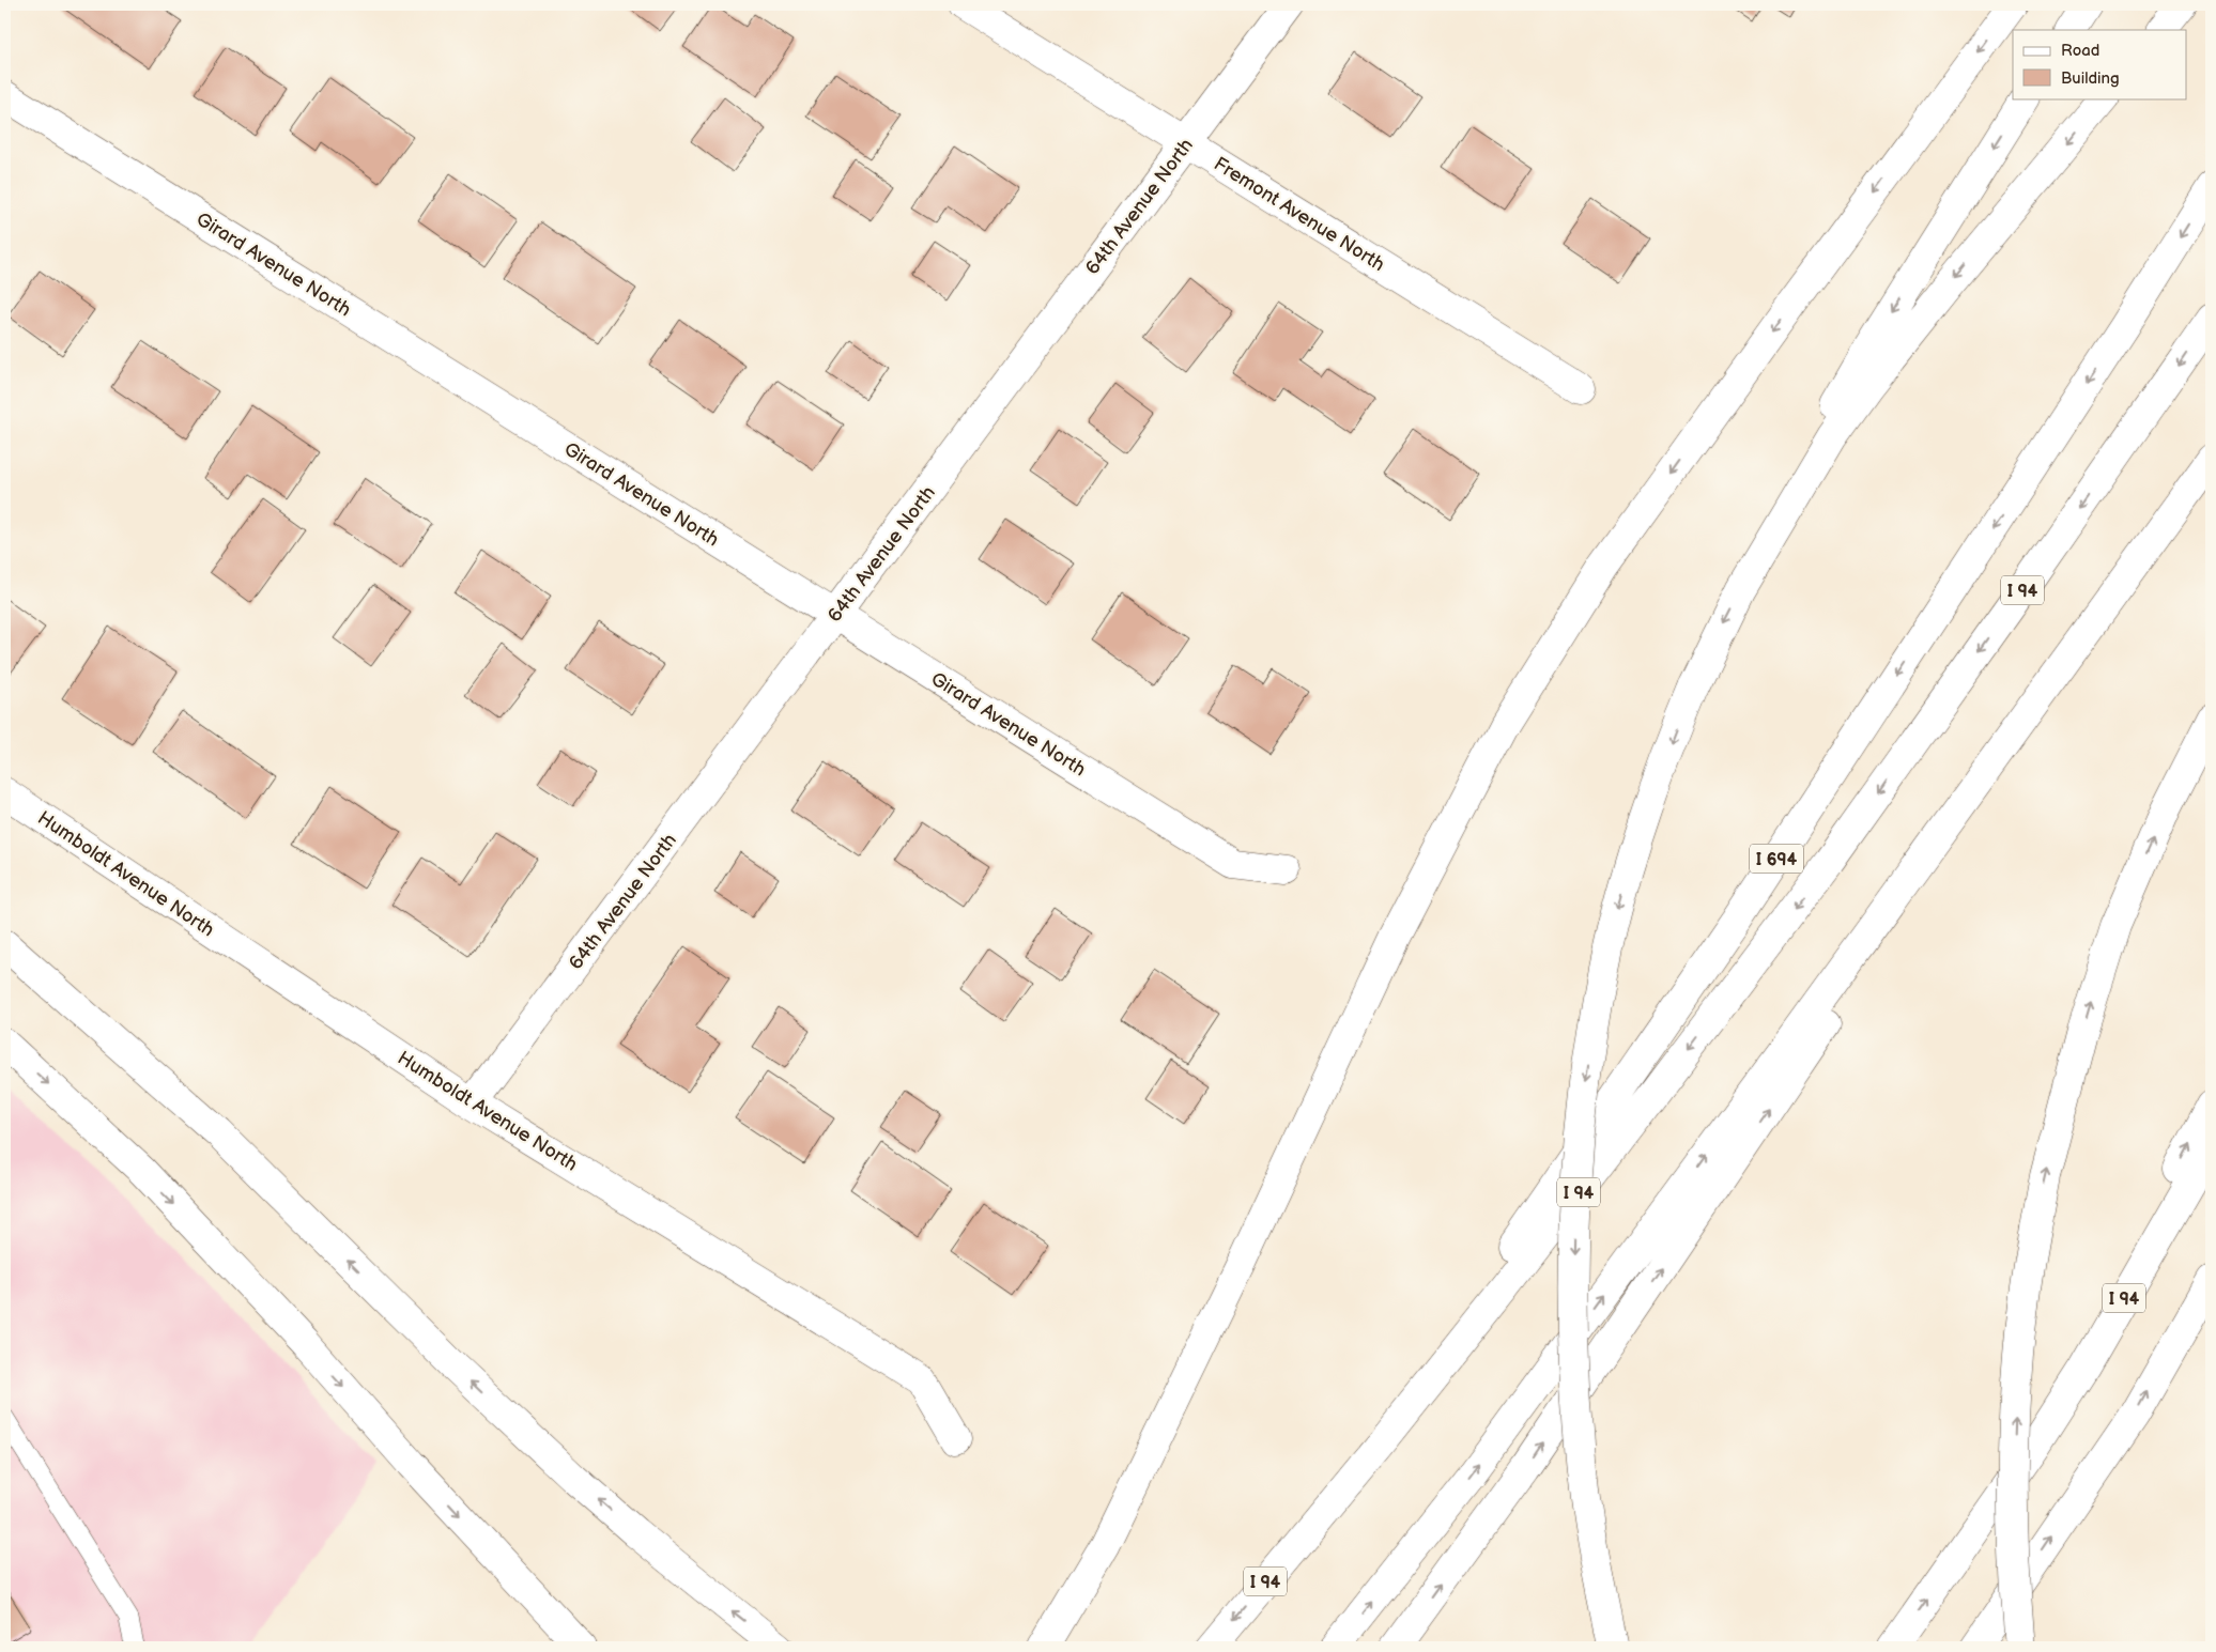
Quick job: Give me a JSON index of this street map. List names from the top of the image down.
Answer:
{
  "streets": {
    "main road": [
      "64th Avenue North",
      "Fremont Avenue North",
      "Girard Avenue North",
      "I 94",
      "I 694",
      "Humboldt Avenue North"
    ]
  },
  "crossings": [
    ["64th Avenue North", "Fremont Avenue North"],
    ["64th Avenue North", "Girard Avenue North"],
    ["64th Avenue North", "Humboldt Avenue North"],
    ["I 94", "I 694"]
  ],
  "legend": ["Road", "Building"]
}
